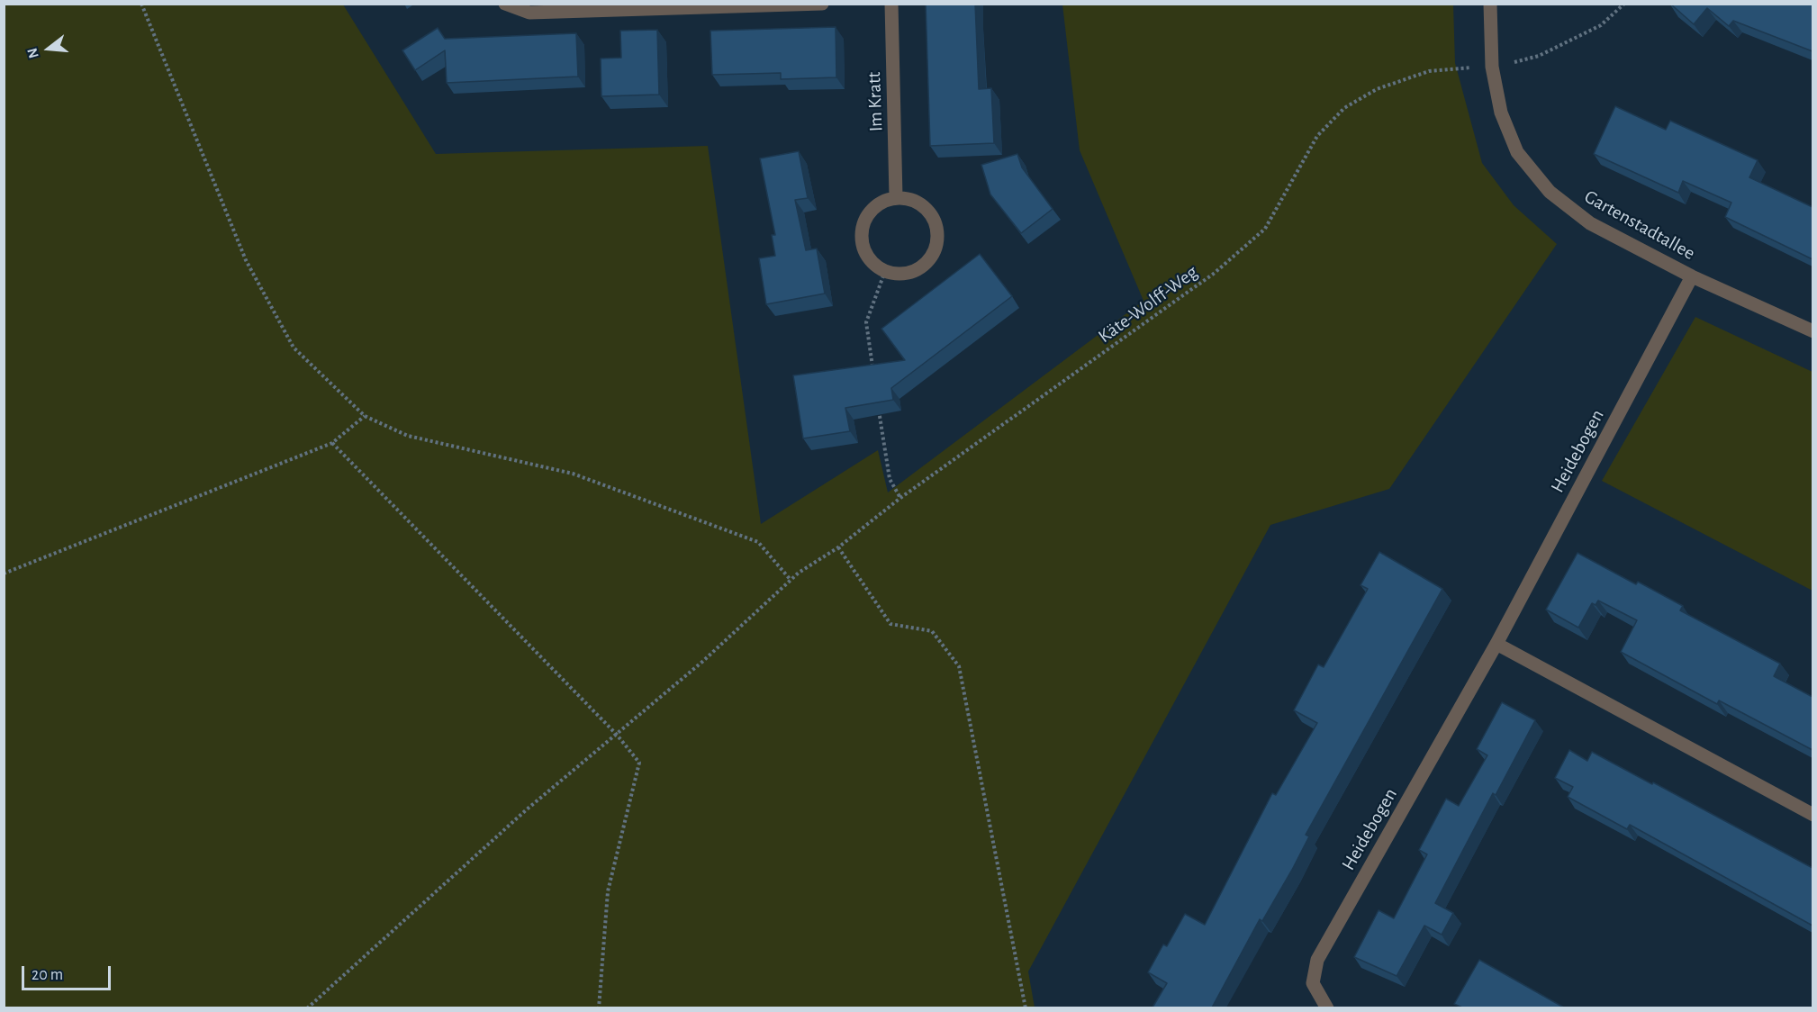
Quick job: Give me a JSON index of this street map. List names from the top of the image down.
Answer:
{
  "streets": {
    "street": ["Im Kratt", "Gartenstadtallee", "Heidebogen"],
    "path": ["Käte-Wolff-Weg"]
  },
  "crossings": [
    ["Gartenstadtallee", "Käte-Wolff-Weg"],
    ["Gartenstadtallee", "Heidebogen"]
  ],
  "scale_bar": "20 m",
  "north": "left"
}
